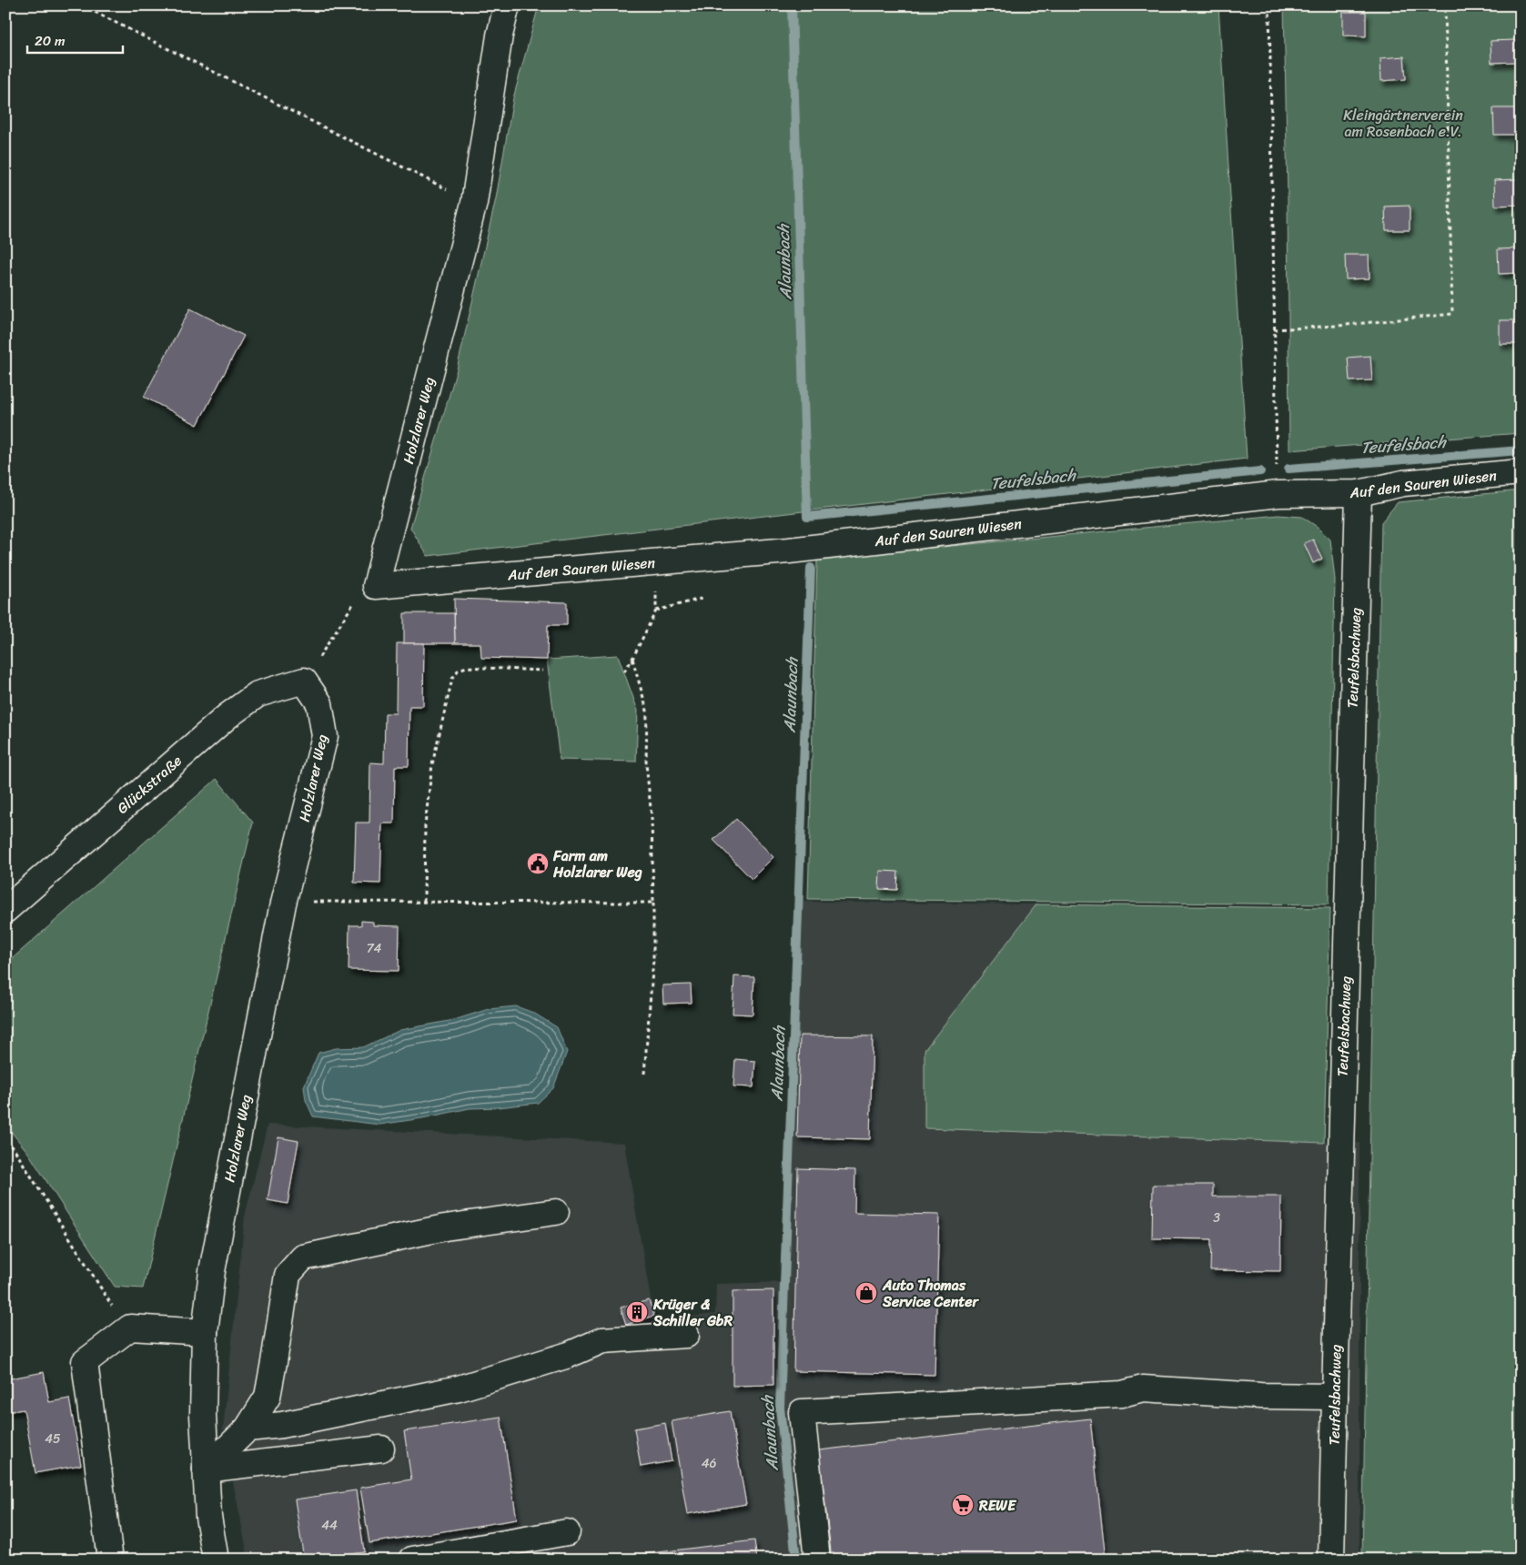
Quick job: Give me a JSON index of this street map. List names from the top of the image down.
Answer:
{
  "streets": {
    "street": [
      "Holzlarer Weg",
      "Auf den Sauren Wiesen",
      "Teufelsbachweg",
      "Glückstraße"
    ]
  },
  "crossings": [
    ["Holzlarer Weg", "Auf den Sauren Wiesen"],
    ["Holzlarer Weg", "Glückstraße"],
    ["Auf den Sauren Wiesen", "Teufelsbachweg"]
  ],
  "water": ["Alaunbach", "Teufelsbach"],
  "parks": ["Kleingärtnerverein am Rosenbach e.V."],
  "places": {
    "public building": ["Farm am Holzlarer Weg"],
    "shop": ["Auto Thomas Service Center"],
    "building": ["Krüger & Schiller GbR"],
    "supermarket": ["REWE"]
  },
  "house_numbers": [
    "74",
    "3",
    "45",
    "46",
    "44"
  ],
  "scale_bar": "20 m"
}
